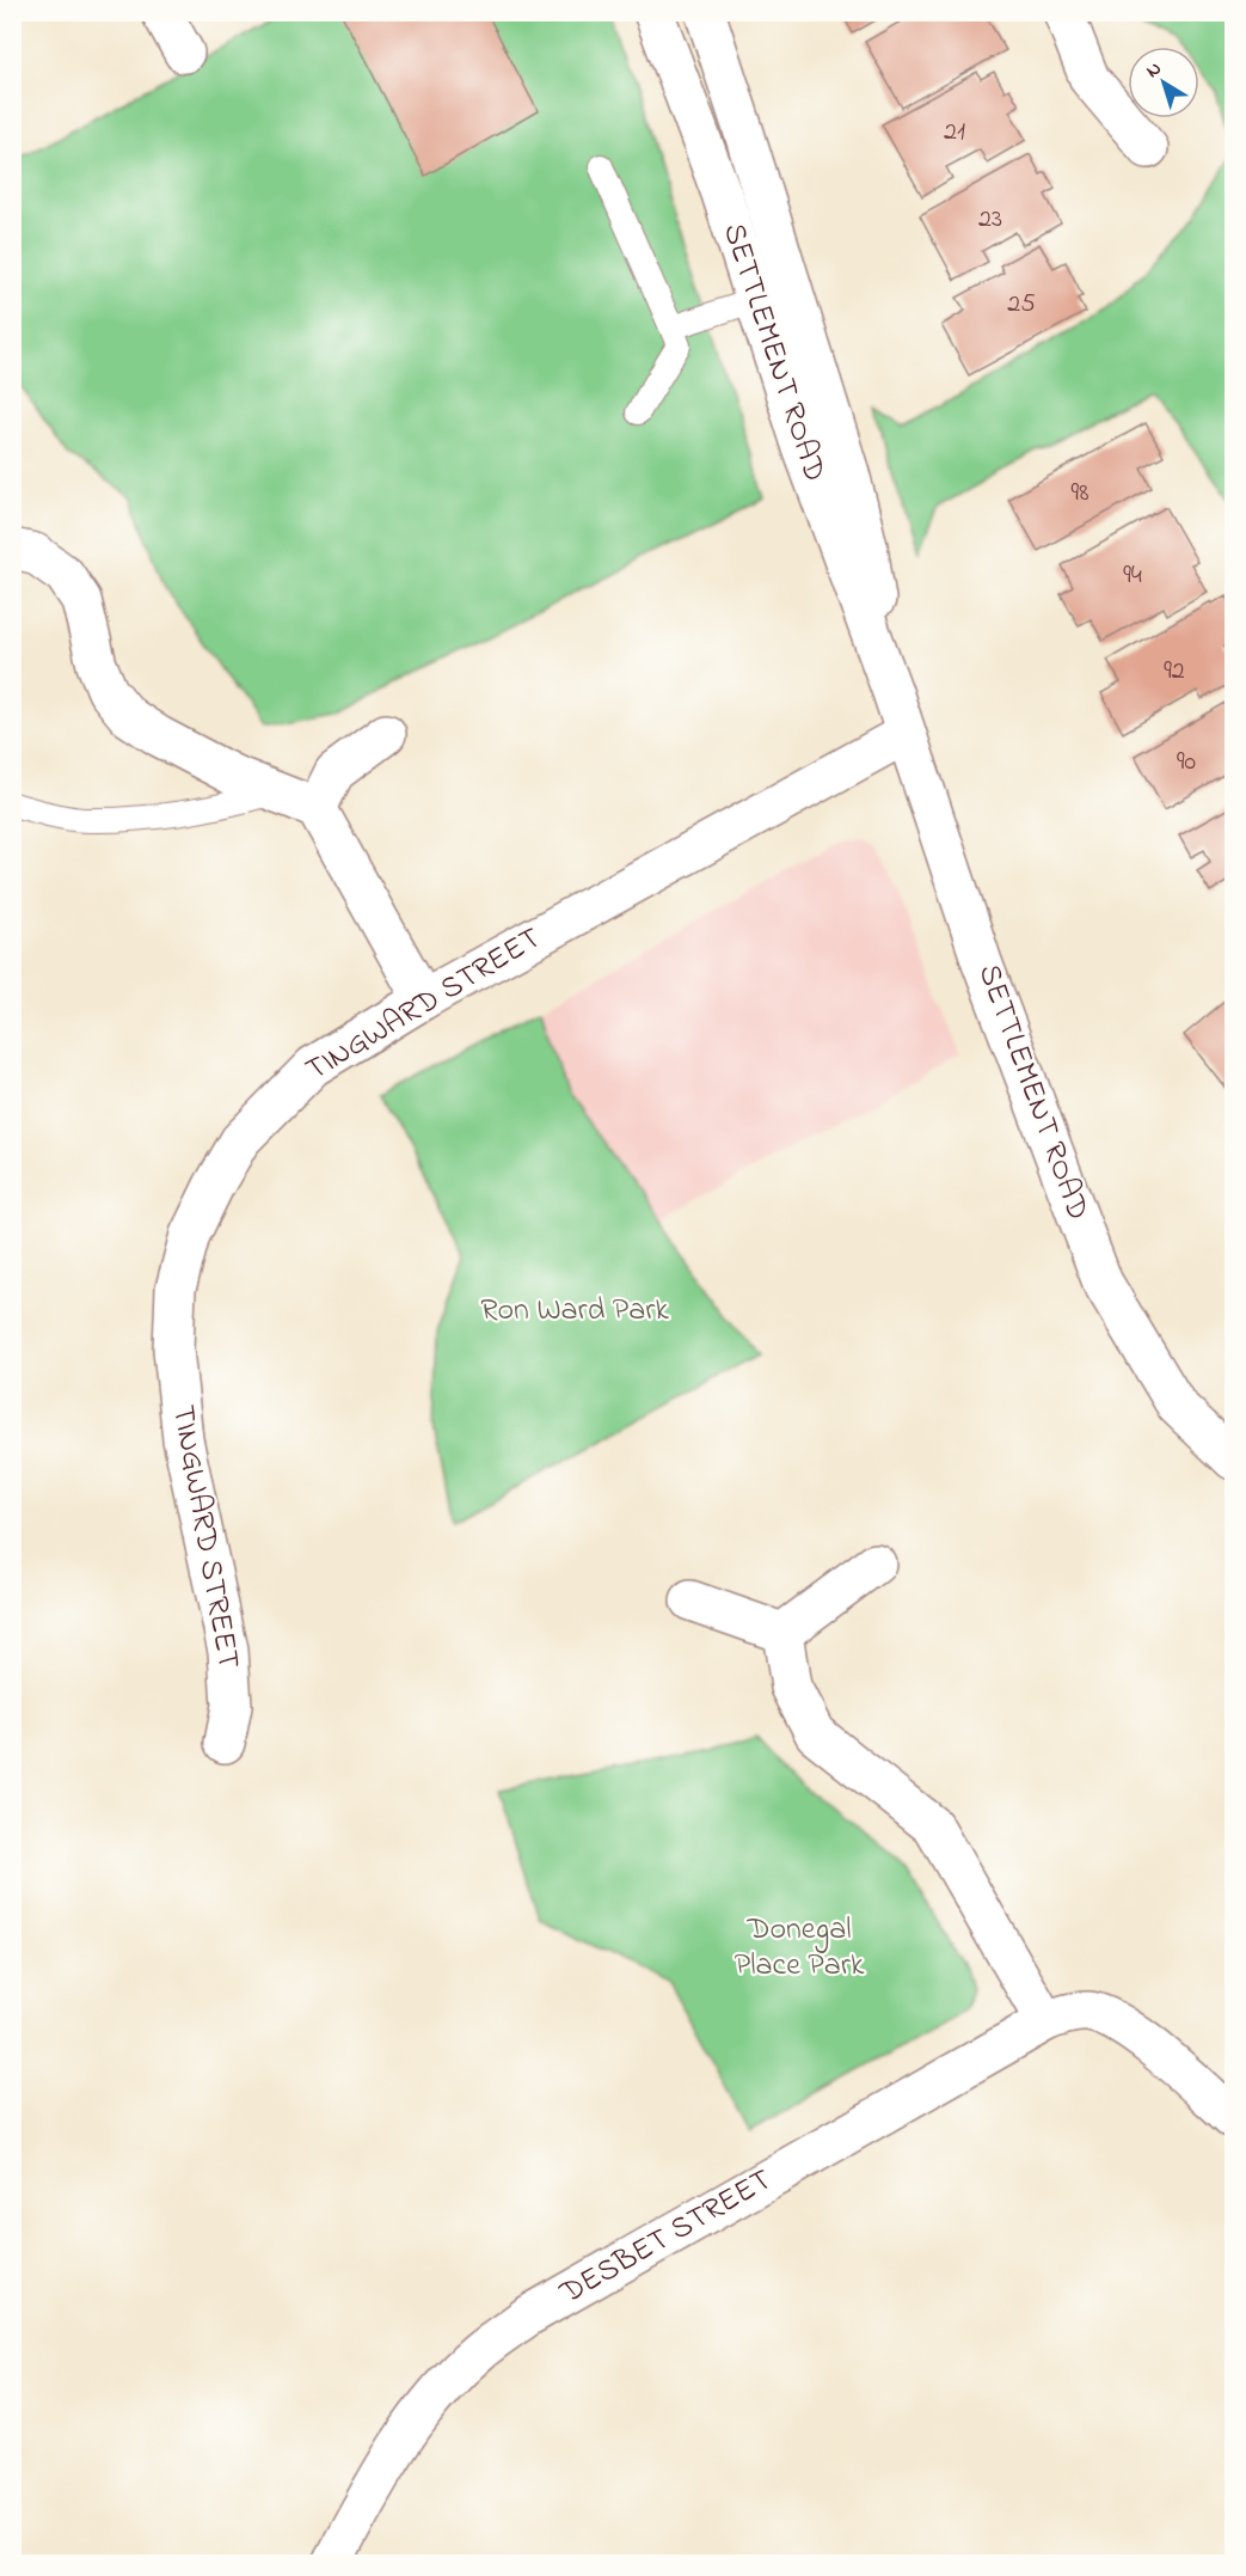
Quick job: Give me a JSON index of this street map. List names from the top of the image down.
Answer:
{
  "streets": {
    "street": ["SETTLEMENT ROAD", "TINGWARD STREET", "DESBET STREET"]
  },
  "crossings": [
    ["SETTLEMENT ROAD", "TINGWARD STREET"]
  ],
  "parks": ["Ron Ward Park", "Donegal Place Park"],
  "house_numbers": [
    "21",
    "23",
    "25",
    "98",
    "94",
    "92",
    "90"
  ],
  "north": "top left"
}
